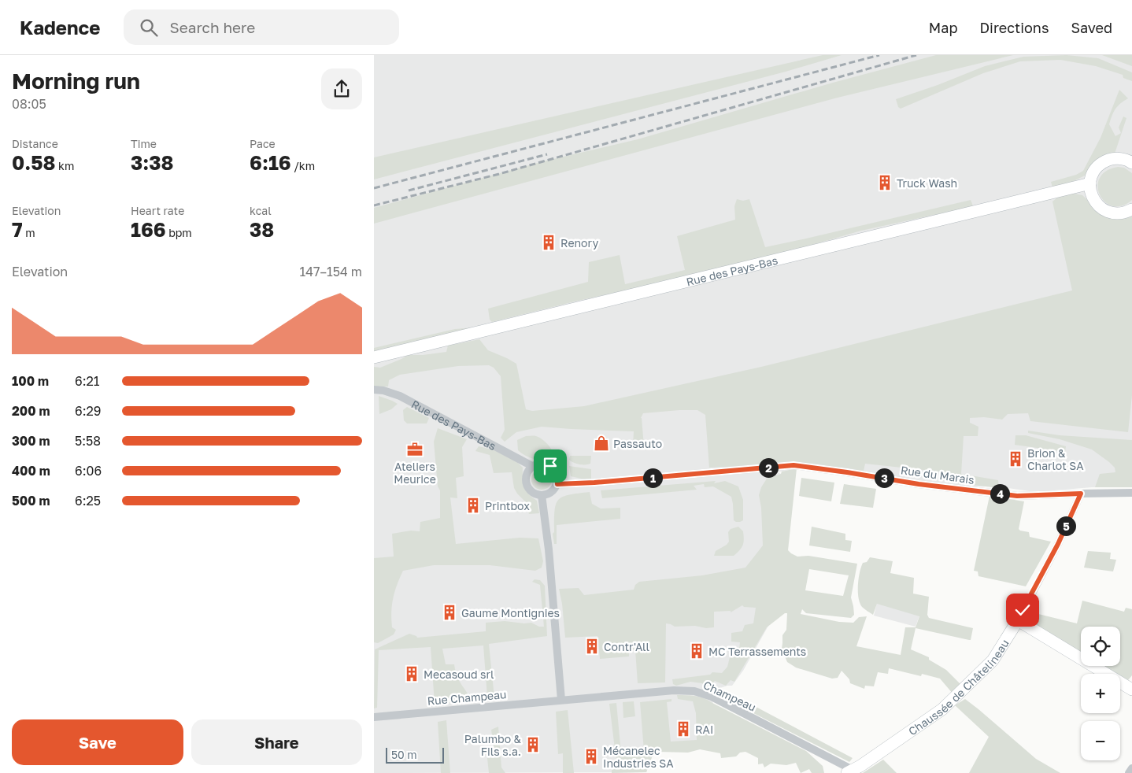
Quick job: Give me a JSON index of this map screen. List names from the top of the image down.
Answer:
{
  "streets": {
    "street": [
      "Rue des Pays-Bas",
      "Rue du Marais",
      "Chaussée de Châtelineau",
      "Champeau",
      "Rue Champeau"
    ]
  },
  "crossings": [
    ["Rue des Pays-Bas", "Rue du Marais"],
    ["Rue du Marais", "Chaussée de Châtelineau"],
    ["Chaussée de Châtelineau", "Champeau"],
    ["Champeau", "Rue Champeau"]
  ],
  "places": {
    "building": [
      "Truck Wash",
      "Renory",
      "Brion & Charlot SA",
      "Printbox",
      "Gaume Montignies",
      "Contr'All",
      "MC Terrassements",
      "Mecasoud srl",
      "RAI",
      "Palumbo & Fils s.a.",
      "Mécanelec Industries SA"
    ],
    "shop": ["Passauto"],
    "office": ["Ateliers Meurice"]
  },
  "scale_bar": "50 m",
  "page": {
    "header": "Kadence",
    "search": "Search here",
    "nav": ["Map", "Directions", "Saved"],
    "heading": ["Morning run", "08:05"],
    "stats": [
      ["Distance", "0.58 km"],
      ["Time", "3:38"],
      ["Pace", "6:16 /km"],
      ["Elevation", "7 m"],
      ["Heart rate", "166 bpm"],
      ["kcal", "38"]
    ],
    "chart": ["Elevation", "147–154 m"],
    "list": [
      {
        "name": "100 m",
        "note": "6:21"
      },
      {
        "name": "200 m",
        "note": "6:29"
      },
      {
        "name": "300 m",
        "note": "5:58"
      },
      {
        "name": "400 m",
        "note": "6:06"
      },
      {
        "name": "500 m",
        "note": "6:25"
      }
    ],
    "pins": [
      "2",
      "1",
      "3",
      "4",
      "5"
    ],
    "map_buttons": ["+", "−"],
    "buttons": ["Save", "Share"],
    "scale": "50 m"
  }
}
